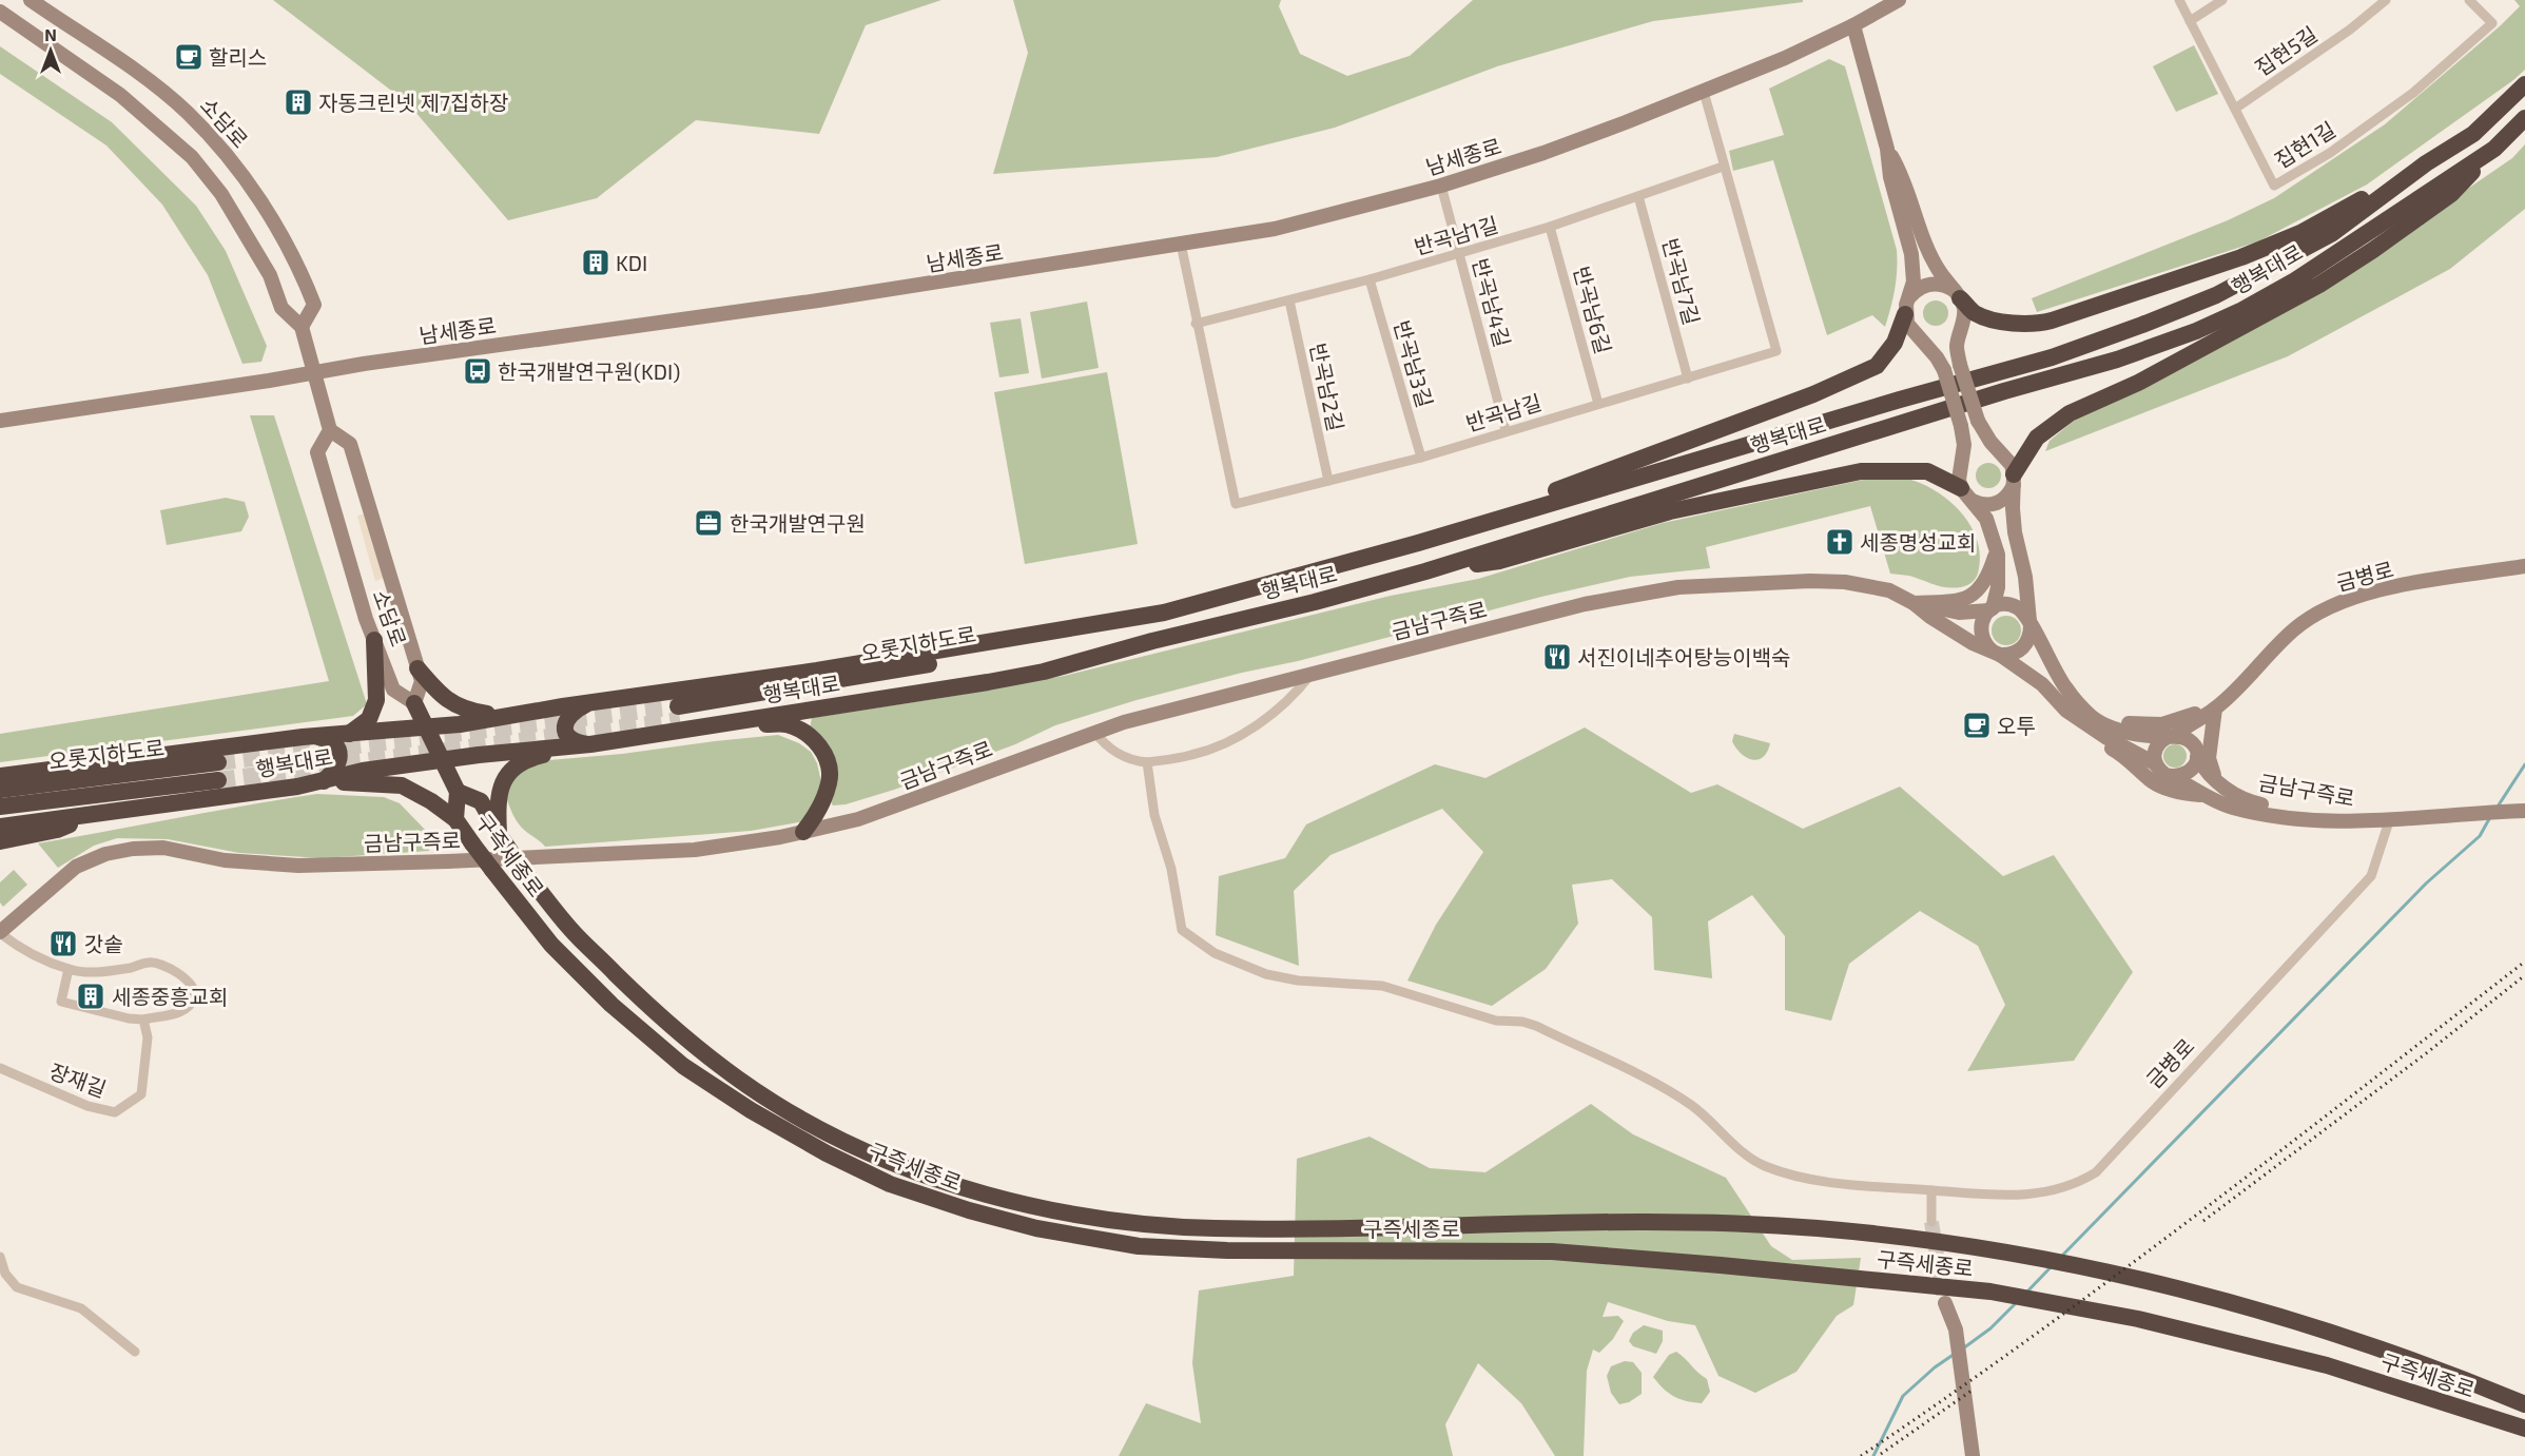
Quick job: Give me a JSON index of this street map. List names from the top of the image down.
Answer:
{
  "streets": {
    "highway": [
      "소담로",
      "행복대로",
      "오롯지하도로",
      "구즉세종로"
    ],
    "street": [
      "집현5길",
      "집현1길",
      "남세종로",
      "반곡남1길",
      "반곡남7길",
      "반곡남4길",
      "반곡남6길",
      "반곡남3길",
      "반곡남2길",
      "반곡남길",
      "금병로",
      "금남구즉로",
      "장재길"
    ]
  },
  "crossings": [
    ["집현5길", "집현1길"],
    ["소담로", "행복대로"],
    ["남세종로", "반곡남4길"],
    ["남세종로", "반곡남길"],
    ["반곡남1길", "반곡남7길"],
    ["반곡남1길", "반곡남4길"],
    ["반곡남1길", "반곡남6길"],
    ["반곡남1길", "반곡남3길"],
    ["반곡남1길", "반곡남2길"],
    ["반곡남1길", "반곡남길"],
    ["행복대로", "오롯지하도로"],
    ["반곡남7길", "반곡남길"],
    ["반곡남4길", "반곡남길"],
    ["반곡남6길", "반곡남길"],
    ["반곡남3길", "반곡남길"],
    ["반곡남2길", "반곡남길"],
    ["금병로", "금남구즉로"]
  ],
  "places": {
    "cafe": ["할리스", "오투"],
    "building": ["자동크린넷 제7집하장", "KDI", "세종중흥교회"],
    "bus stop": ["한국개발연구원(KDI)"],
    "office": ["한국개발연구원"],
    "church": ["세종명성교회"],
    "restaurant": ["서진이네추어탕능이백숙", "갓솥"]
  },
  "north": "top"
}
